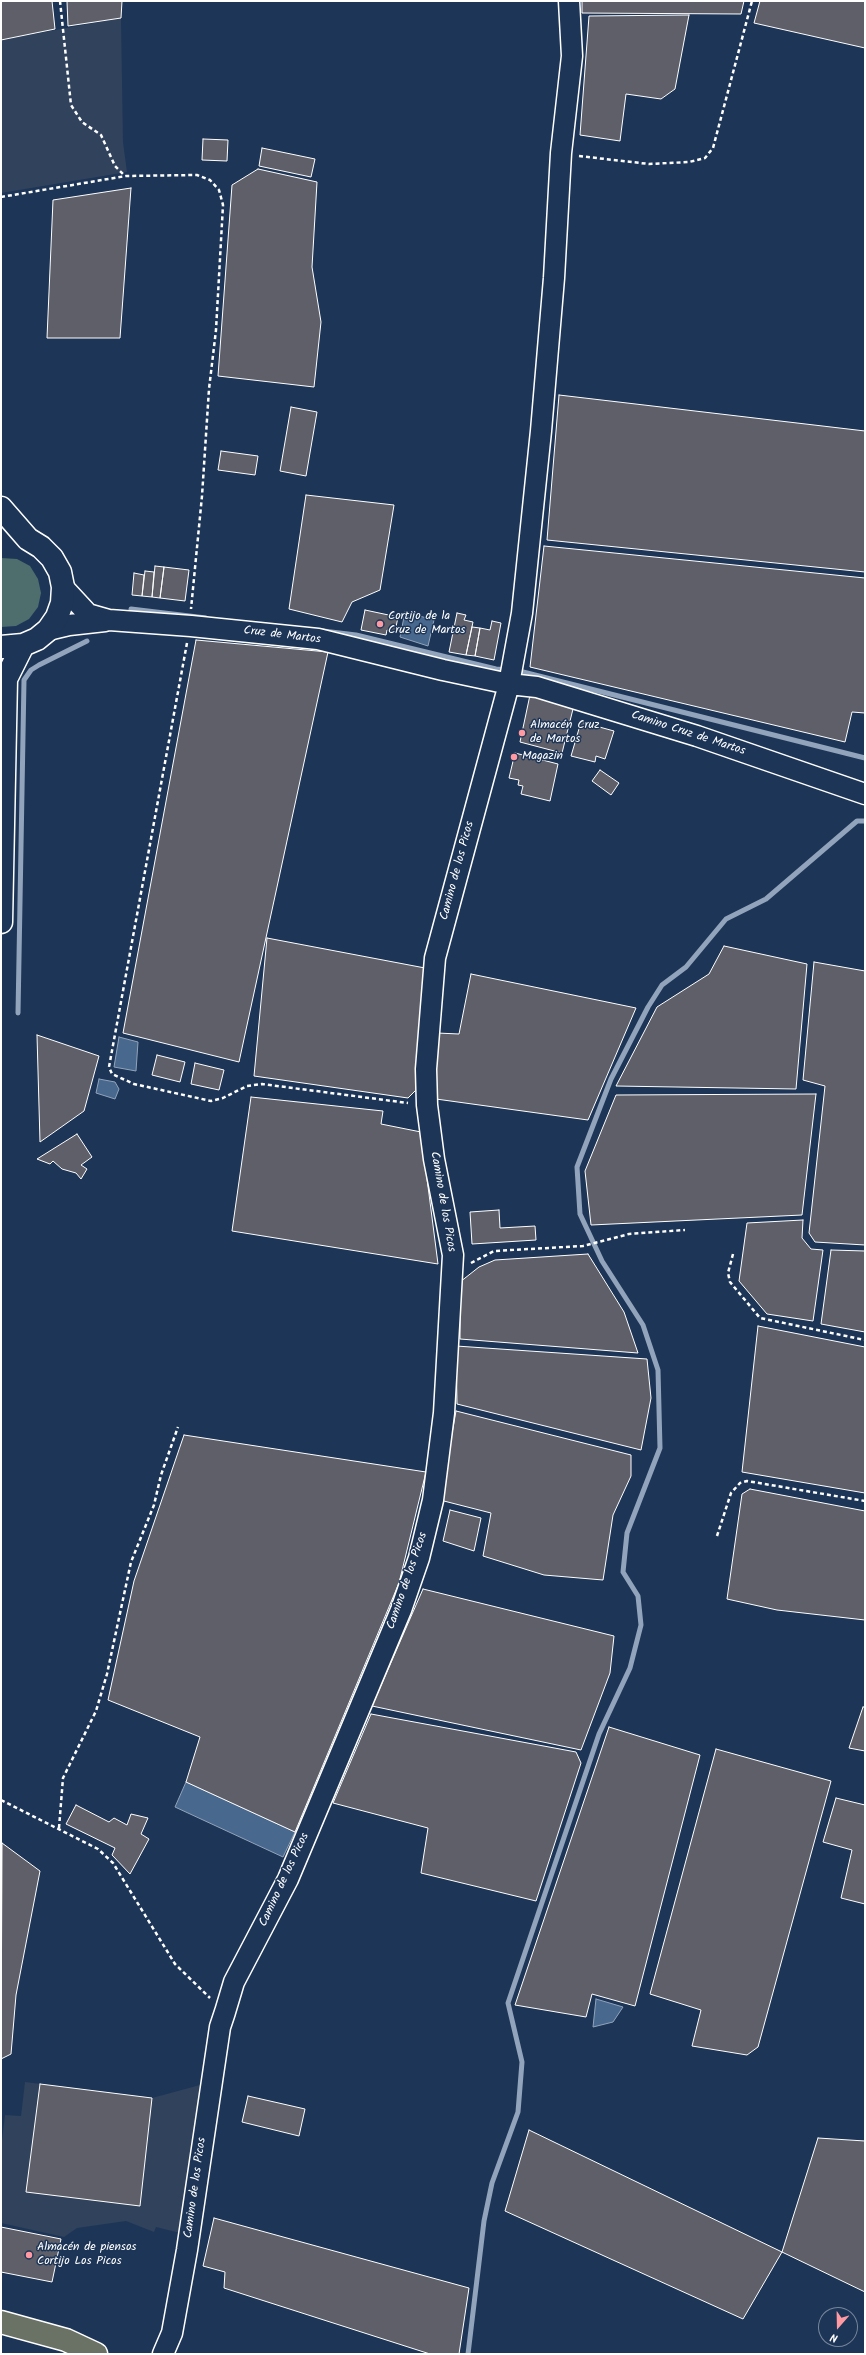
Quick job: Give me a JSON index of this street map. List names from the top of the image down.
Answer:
{
  "streets": {
    "street": ["Cruz de Martos", "Camino Cruz de Martos", "Camino de los Picos"]
  },
  "crossings": [
    ["Cruz de Martos", "Camino Cruz de Martos"],
    ["Cruz de Martos", "Camino de los Picos"],
    ["Camino Cruz de Martos", "Camino de los Picos"]
  ],
  "places": [
    "Cortijo de la Cruz de Martos",
    "Almacén Cruz de Martos",
    "Magazin",
    "Almacén de piensos Cortijo Los Picos"
  ],
  "north": "bottom"
}
